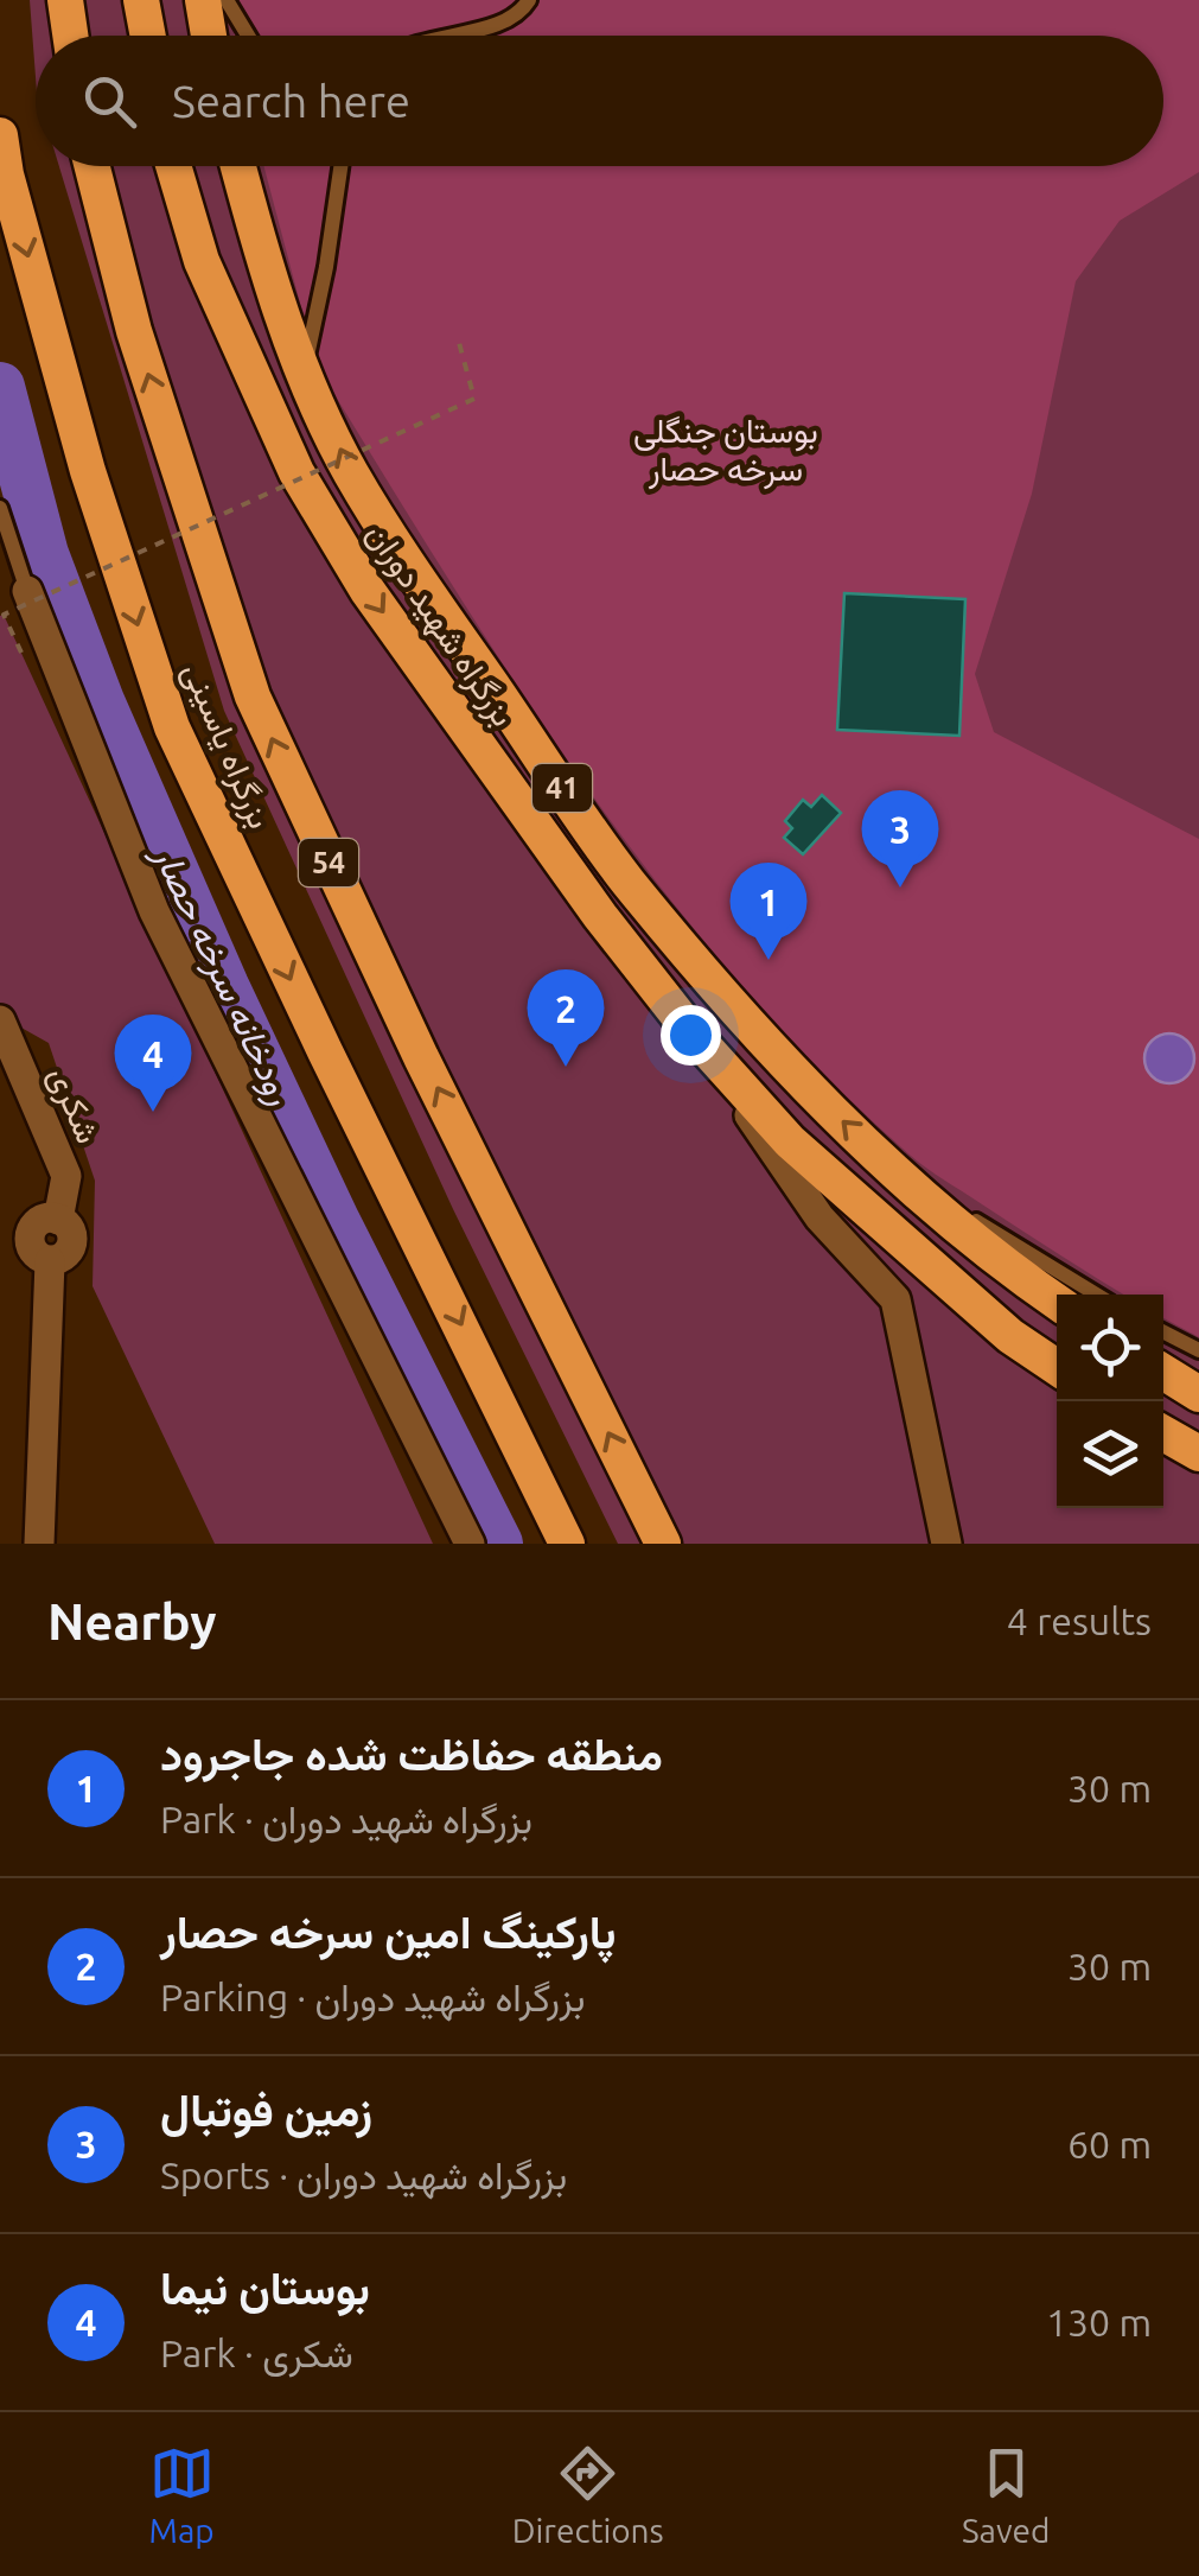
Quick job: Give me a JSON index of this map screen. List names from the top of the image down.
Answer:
{
  "streets": {
    "highway": [
      "بزرگراه شهید دوران",
      "بزرگراه یاسینی",
      "41",
      "54"
    ],
    "street": ["شکری"]
  },
  "water": ["رودخانه سرخه حصار"],
  "parks": ["بوستان جنگلی سرخه حصار"],
  "page": {
    "search": "Search here",
    "pins": [
      "3",
      "1",
      "2",
      "4"
    ],
    "heading": ["Nearby", "4 results"],
    "list": [
      {
        "mark": "1",
        "name": "منطقه حفاظت شده جاجرود",
        "note": "Park · بزرگراه شهید دوران",
        "value": "30 m"
      },
      {
        "mark": "2",
        "name": "پارکینگ امین سرخه حصار",
        "note": "Parking · بزرگراه شهید دوران",
        "value": "30 m"
      },
      {
        "mark": "3",
        "name": "زمین فوتبال",
        "note": "Sports · بزرگراه شهید دوران",
        "value": "60 m"
      },
      {
        "mark": "4",
        "name": "بوستان نیما",
        "note": "Park · شکری",
        "value": "130 m"
      }
    ],
    "nav": ["Map", "Directions", "Saved"]
  }
}
